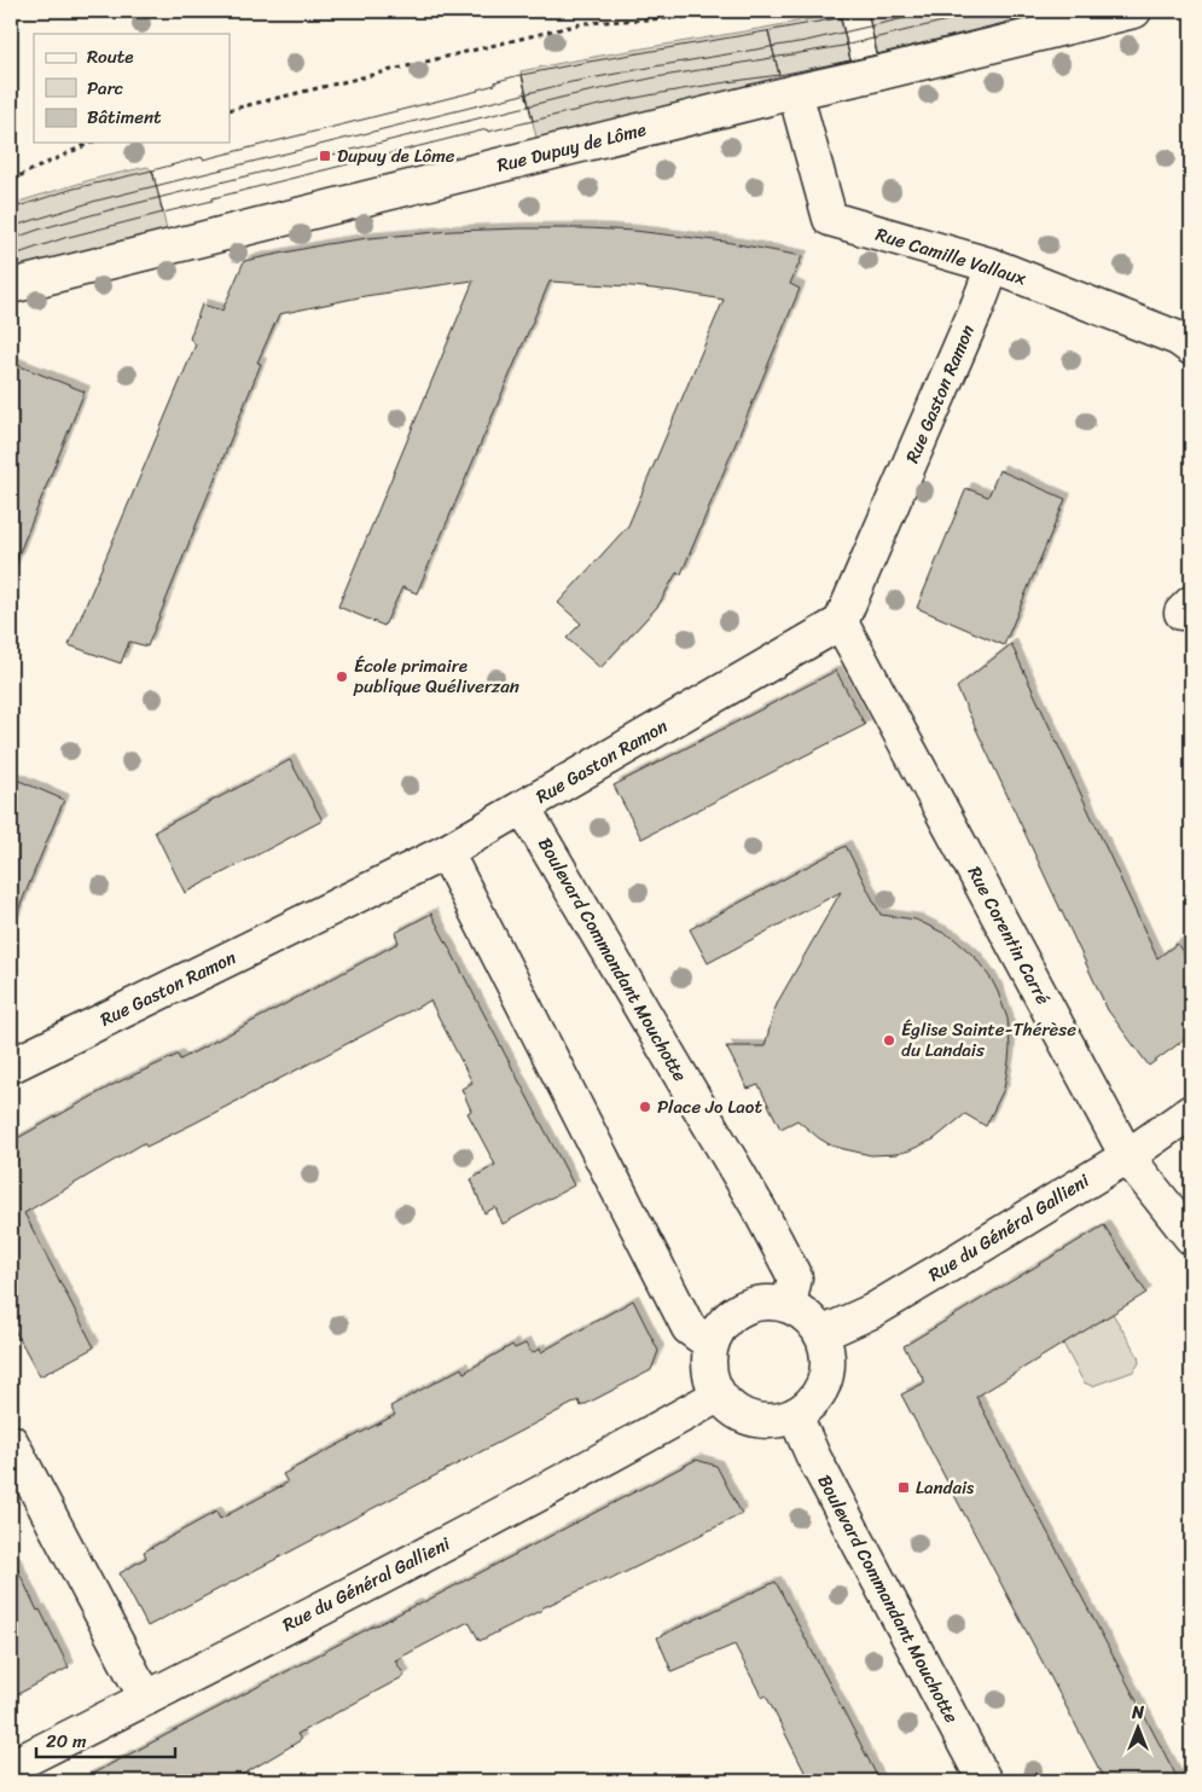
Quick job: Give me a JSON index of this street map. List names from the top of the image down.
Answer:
{
  "streets": {
    "street": [
      "Rue Dupuy de Lôme",
      "Rue Camille Vallaux",
      "Rue Gaston Ramon",
      "Rue Corentin Carré",
      "Boulevard Commandant Mouchotte",
      "Rue du Général Gallieni"
    ]
  },
  "crossings": [
    ["Rue Dupuy de Lôme", "Rue Camille Vallaux"],
    ["Rue Camille Vallaux", "Rue Gaston Ramon"],
    ["Rue Gaston Ramon", "Rue Corentin Carré"],
    ["Rue Gaston Ramon", "Boulevard Commandant Mouchotte"],
    ["Rue Corentin Carré", "Rue du Général Gallieni"],
    ["Boulevard Commandant Mouchotte", "Rue du Général Gallieni"]
  ],
  "places": {
    "transit": ["Dupuy de Lôme", "Landais"],
    "other": ["École primaire publique Quéliverzan", "Église Sainte-Thérèse du Landais", "Place Jo Laot"]
  },
  "legend": ["Route", "Parc", "Bâtiment"],
  "scale_bar": "20 m",
  "north": "top"
}
